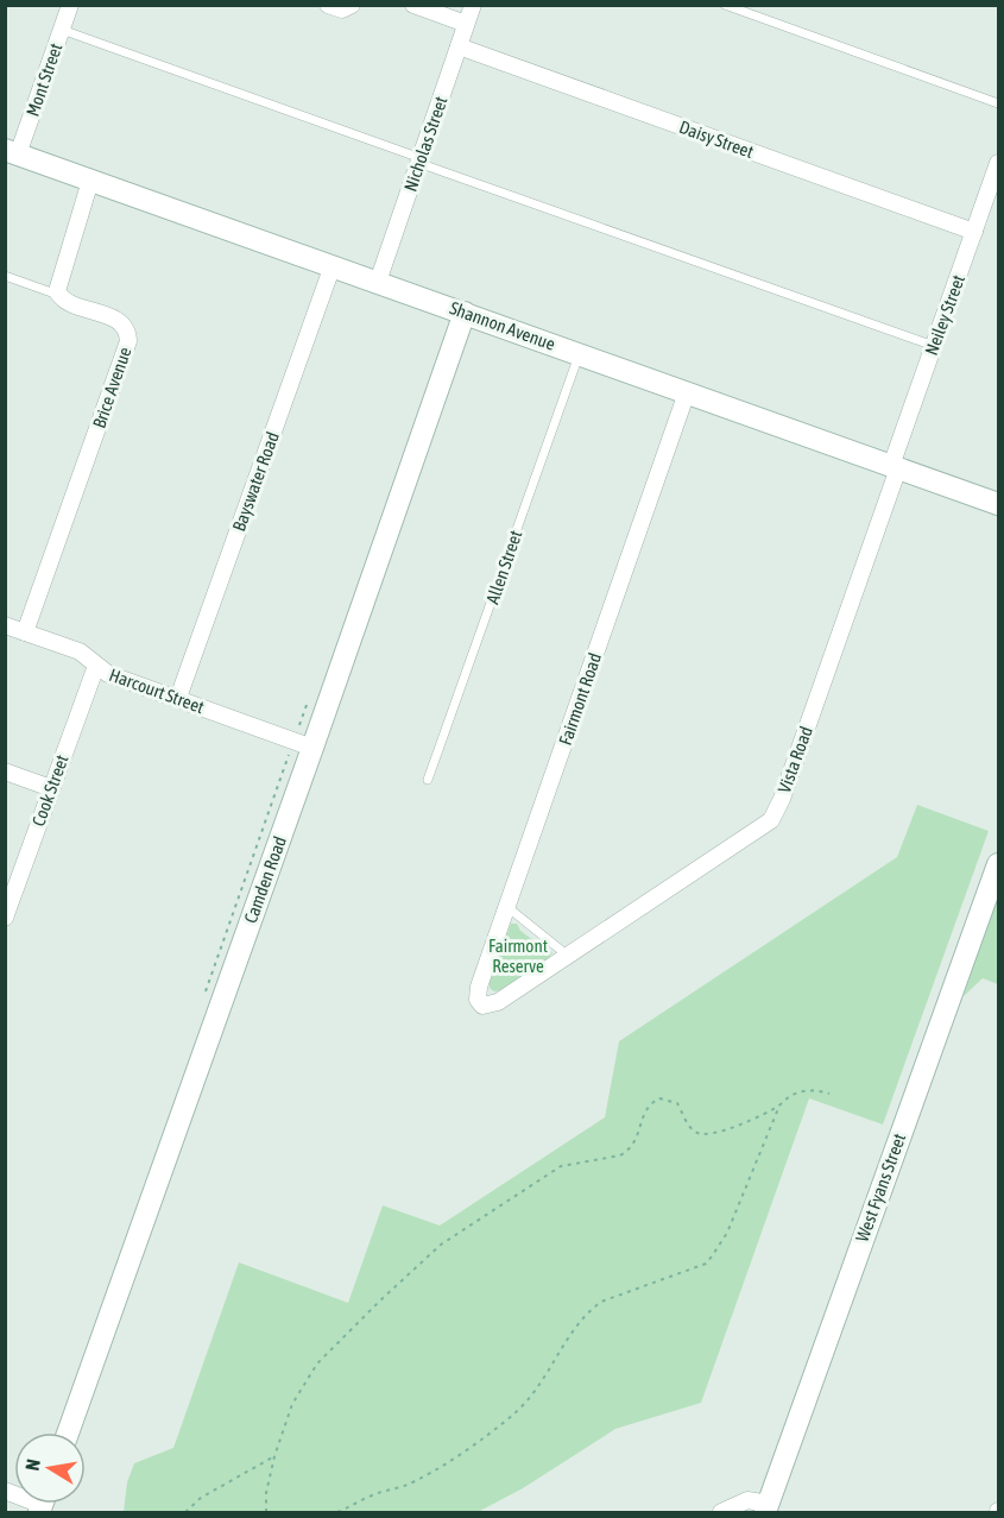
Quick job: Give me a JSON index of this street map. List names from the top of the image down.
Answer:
{
  "streets": {
    "street": [
      "Mont Street",
      "Daisy Street",
      "Nicholas Street",
      "Neiley Street",
      "Shannon Avenue",
      "Brice Avenue",
      "Bayswater Road",
      "Harcourt Street",
      "Fairmont Road",
      "Vista Road",
      "Cook Street",
      "Camden Road",
      "West Fyans Street"
    ],
    "lane": ["Allen Street"]
  },
  "crossings": [
    ["Mont Street", "Shannon Avenue"],
    ["Daisy Street", "Nicholas Street"],
    ["Daisy Street", "Neiley Street"],
    ["Nicholas Street", "Shannon Avenue"],
    ["Neiley Street", "Shannon Avenue"],
    ["Neiley Street", "Vista Road"],
    ["Shannon Avenue", "Bayswater Road"],
    ["Shannon Avenue", "Allen Street"],
    ["Shannon Avenue", "Fairmont Road"],
    ["Shannon Avenue", "Vista Road"],
    ["Shannon Avenue", "Camden Road"],
    ["Brice Avenue", "Harcourt Street"],
    ["Bayswater Road", "Harcourt Street"],
    ["Harcourt Street", "Cook Street"],
    ["Harcourt Street", "Camden Road"],
    ["Fairmont Road", "Vista Road"]
  ],
  "parks": ["Fairmont Reserve"],
  "north": "left"
}
